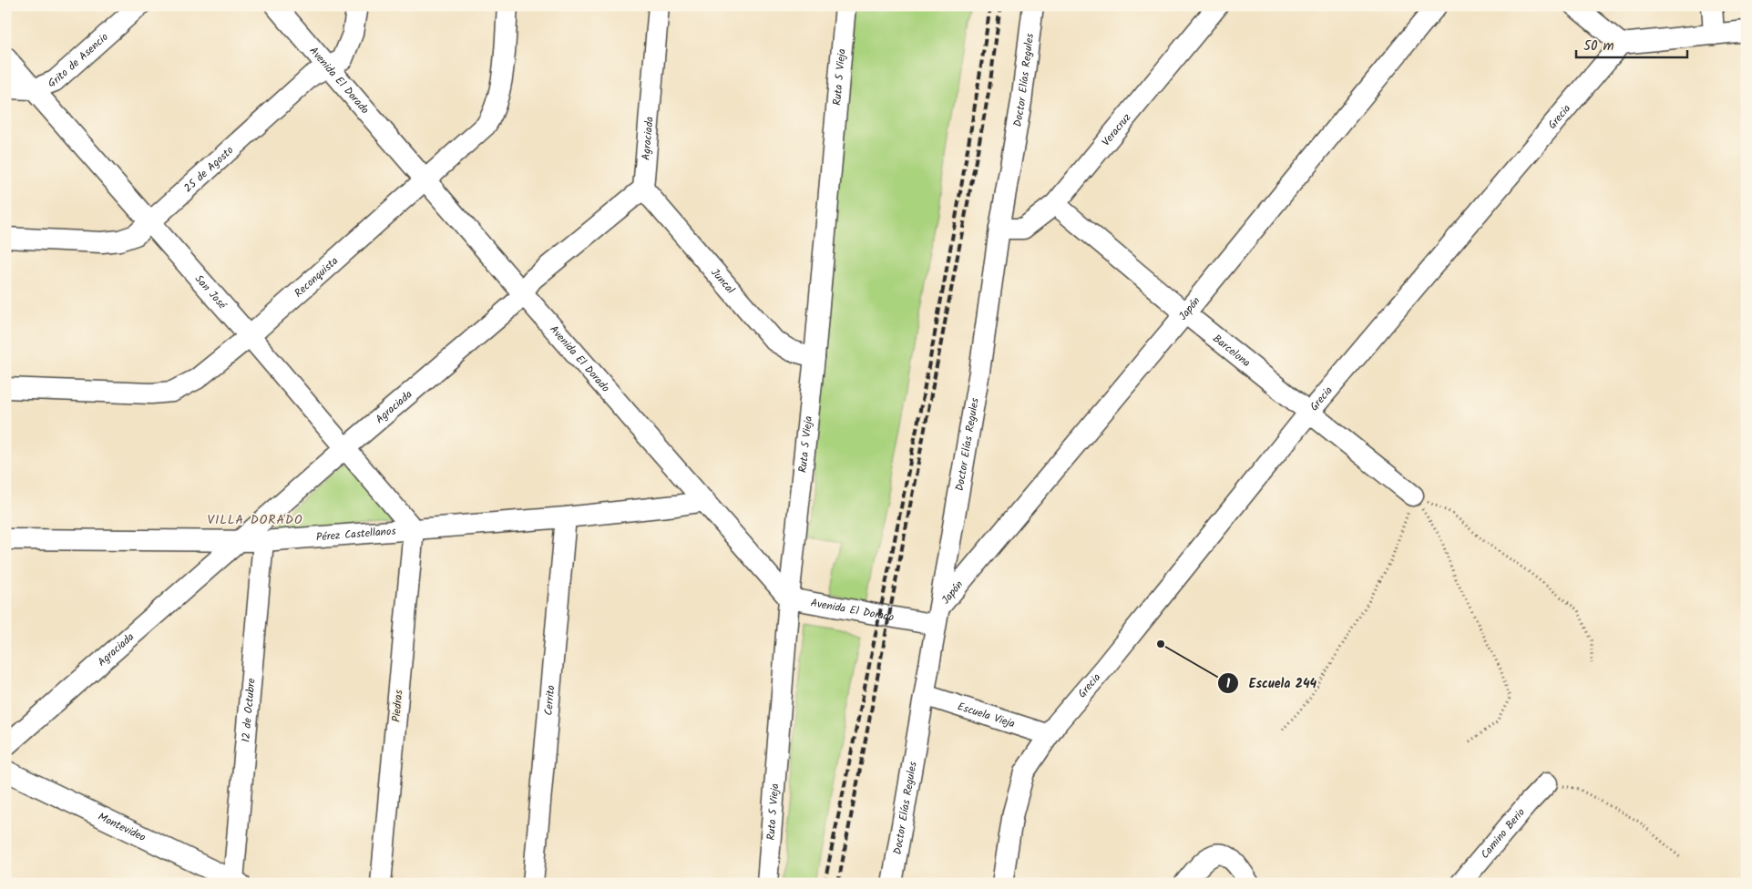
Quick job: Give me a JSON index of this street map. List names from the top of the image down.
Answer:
{
  "streets": {
    "street": [
      "Grito de Asencio",
      "Ruta 5 Vieja",
      "Avenida El Dorado",
      "Doctor Elías Regules",
      "Grecia",
      "Veracruz",
      "Agraciada",
      "25 de Agosto",
      "Reconquista",
      "Juncal",
      "San José",
      "Japón",
      "Barcelona",
      "Pérez Castellanos",
      "Cerrito",
      "Piedras",
      "12 de Octubre",
      "Escuela Vieja",
      "Montevideo",
      "Camino Berio"
    ]
  },
  "crossings": [
    ["Grito de Asencio", "San José"],
    ["Ruta 5 Vieja", "Avenida El Dorado"],
    ["Ruta 5 Vieja", "Juncal"],
    ["Avenida El Dorado", "Doctor Elías Regules"],
    ["Avenida El Dorado", "Agraciada"],
    ["Avenida El Dorado", "25 de Agosto"],
    ["Avenida El Dorado", "Reconquista"],
    ["Avenida El Dorado", "Japón"],
    ["Avenida El Dorado", "Pérez Castellanos"],
    ["Doctor Elías Regules", "Veracruz"],
    ["Doctor Elías Regules", "Japón"],
    ["Doctor Elías Regules", "Escuela Vieja"],
    ["Grecia", "Barcelona"],
    ["Grecia", "Escuela Vieja"],
    ["Veracruz", "Barcelona"],
    ["Agraciada", "Juncal"],
    ["Agraciada", "San José"],
    ["Agraciada", "Pérez Castellanos"],
    ["25 de Agosto", "San José"],
    ["Reconquista", "San José"],
    ["San José", "Pérez Castellanos"],
    ["San José", "Piedras"],
    ["Japón", "Barcelona"],
    ["Pérez Castellanos", "Cerrito"],
    ["Pérez Castellanos", "Piedras"],
    ["Pérez Castellanos", "12 de Octubre"],
    ["12 de Octubre", "Montevideo"]
  ],
  "districts": ["VILLA DORADO"],
  "places": ["Escuela 244"],
  "scale_bar": "50 m"
}
